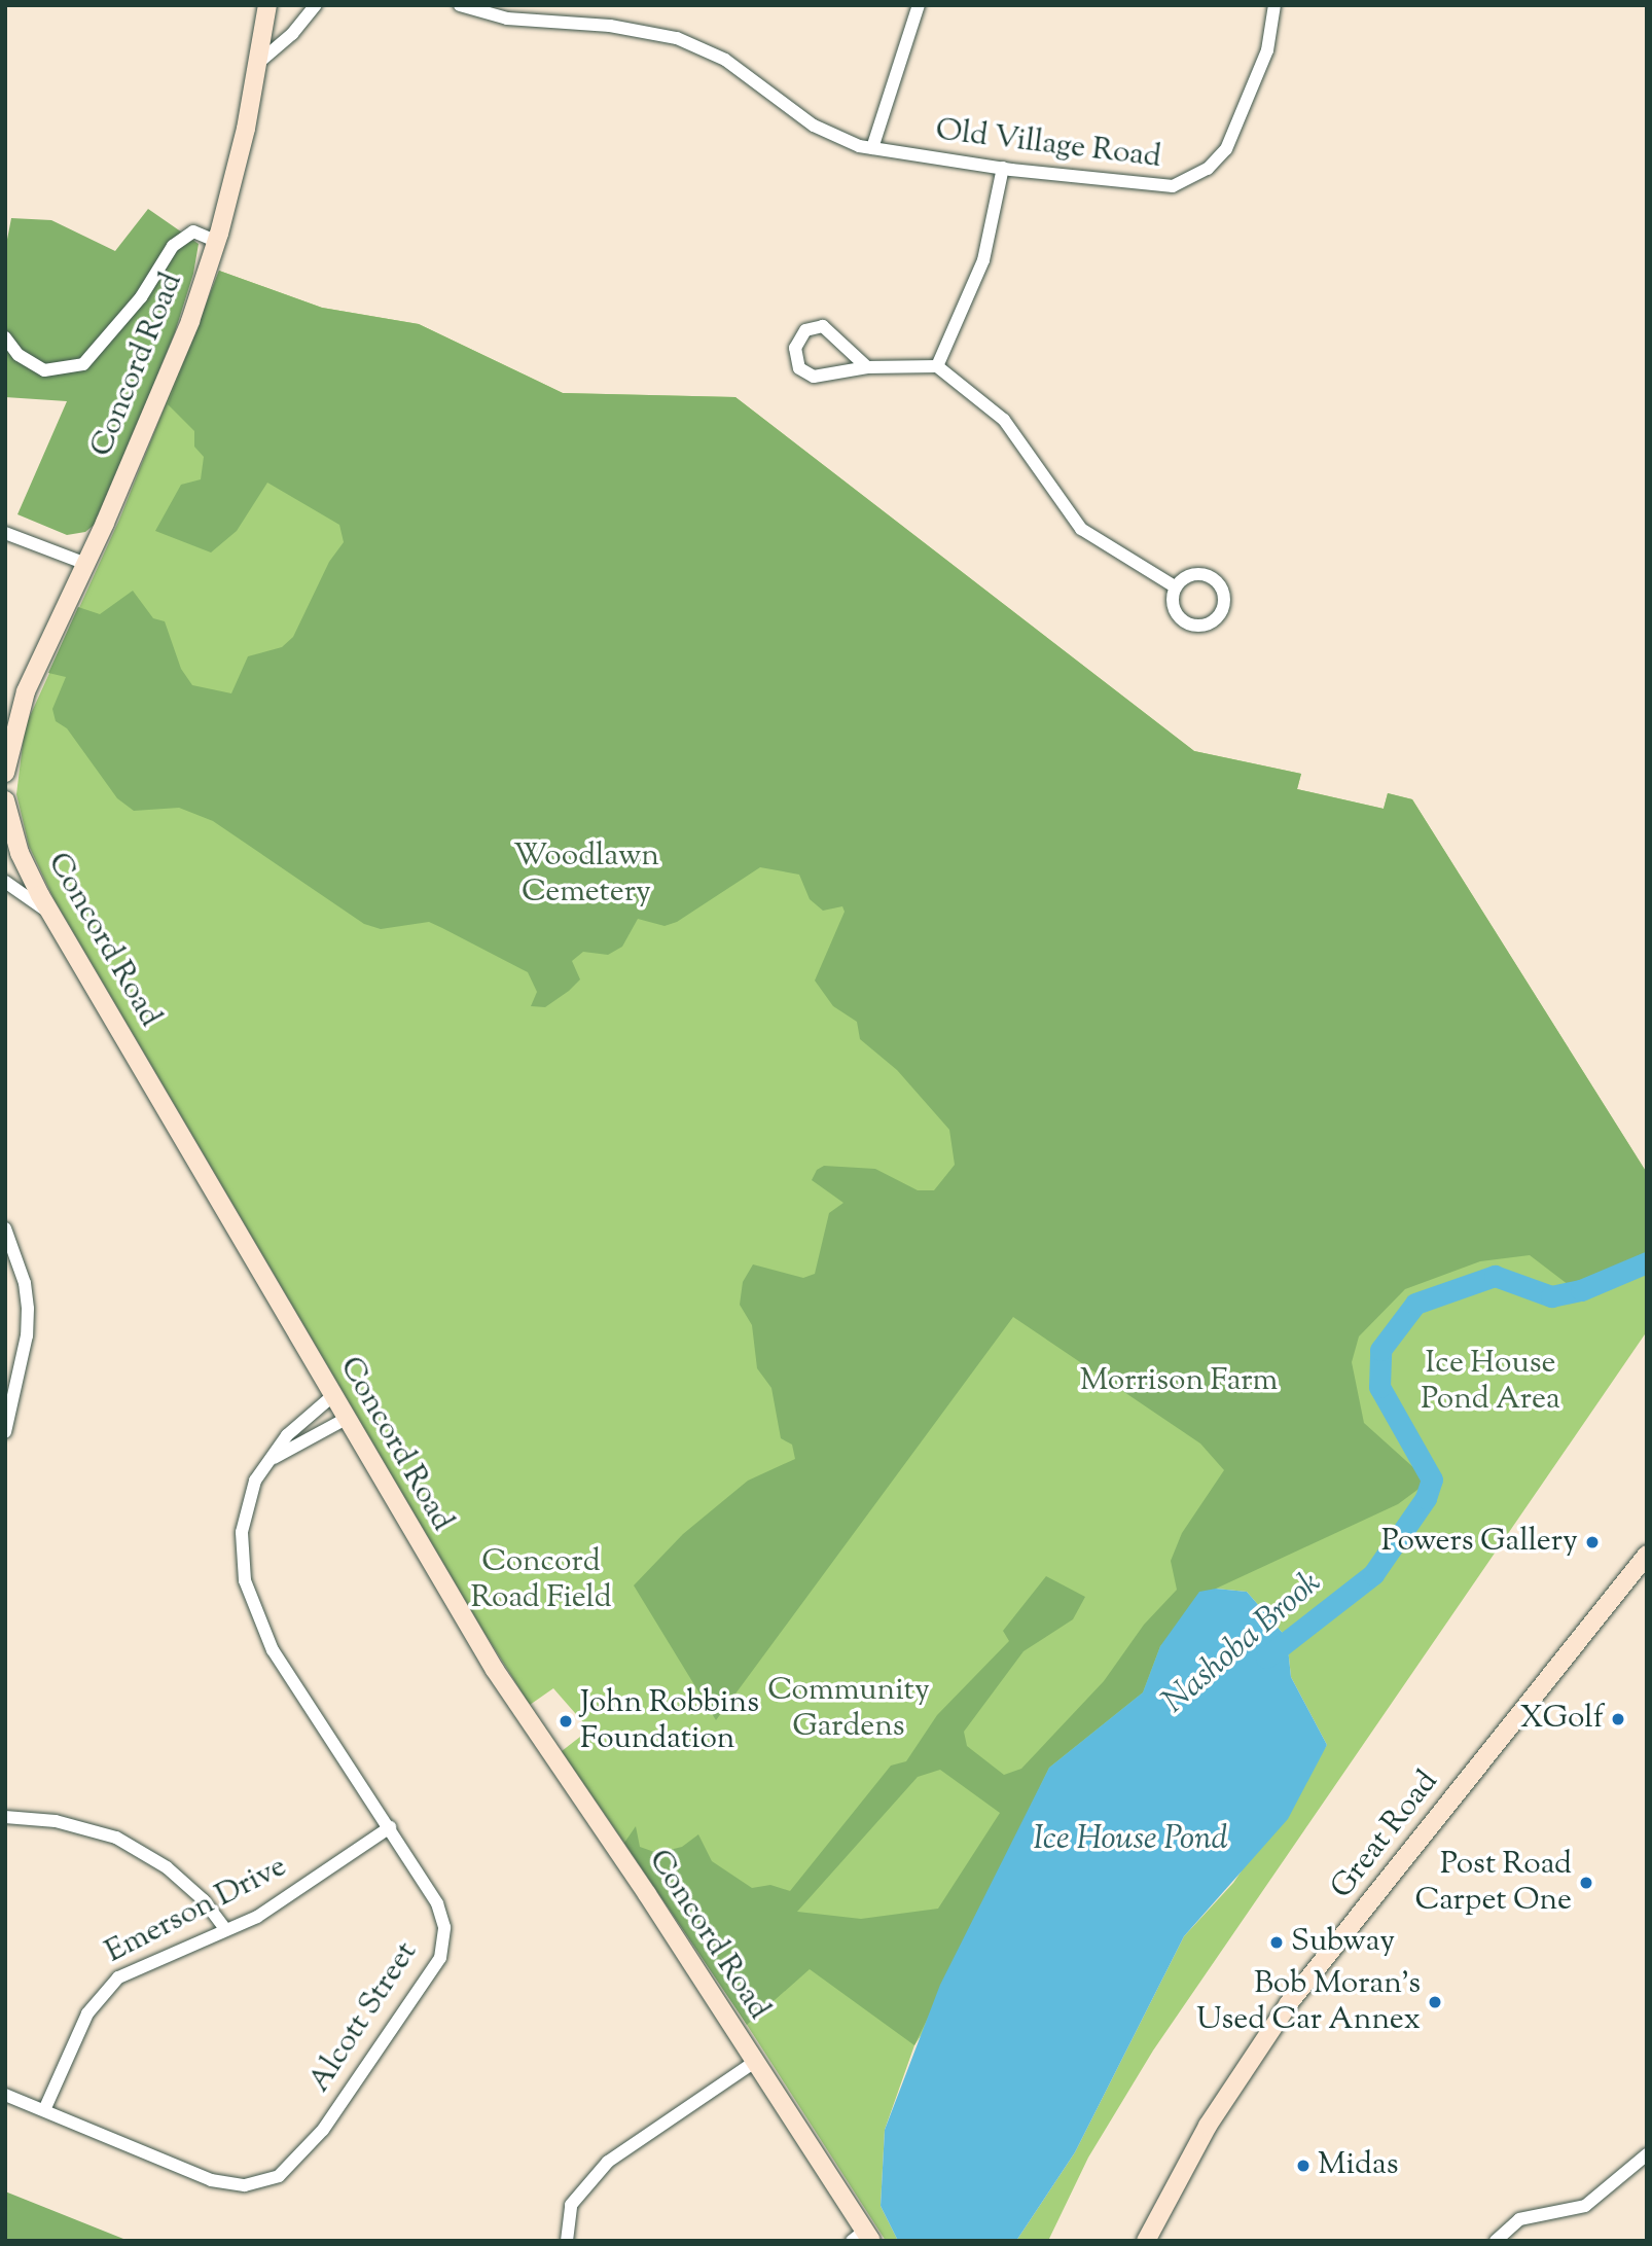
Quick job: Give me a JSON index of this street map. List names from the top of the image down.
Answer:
{
  "streets": {
    "street": [
      "Old Village Road",
      "Concord Road",
      "Great Road",
      "Emerson Drive",
      "Alcott Street"
    ]
  },
  "crossings": [
    ["Concord Road", "Alcott Street"],
    ["Emerson Drive", "Alcott Street"]
  ],
  "water": ["Nashoba Brook", "Ice House Pond"],
  "parks": [
    "Woodlawn Cemetery",
    "Ice House Pond Area",
    "Morrison Farm",
    "Concord Road Field",
    "Community Gardens"
  ],
  "places": [
    "Powers Gallery",
    "XGolf",
    "John Robbins Foundation",
    "Post Road Carpet One",
    "Subway",
    "Bob Moran's Used Car Annex",
    "Midas"
  ]
}
